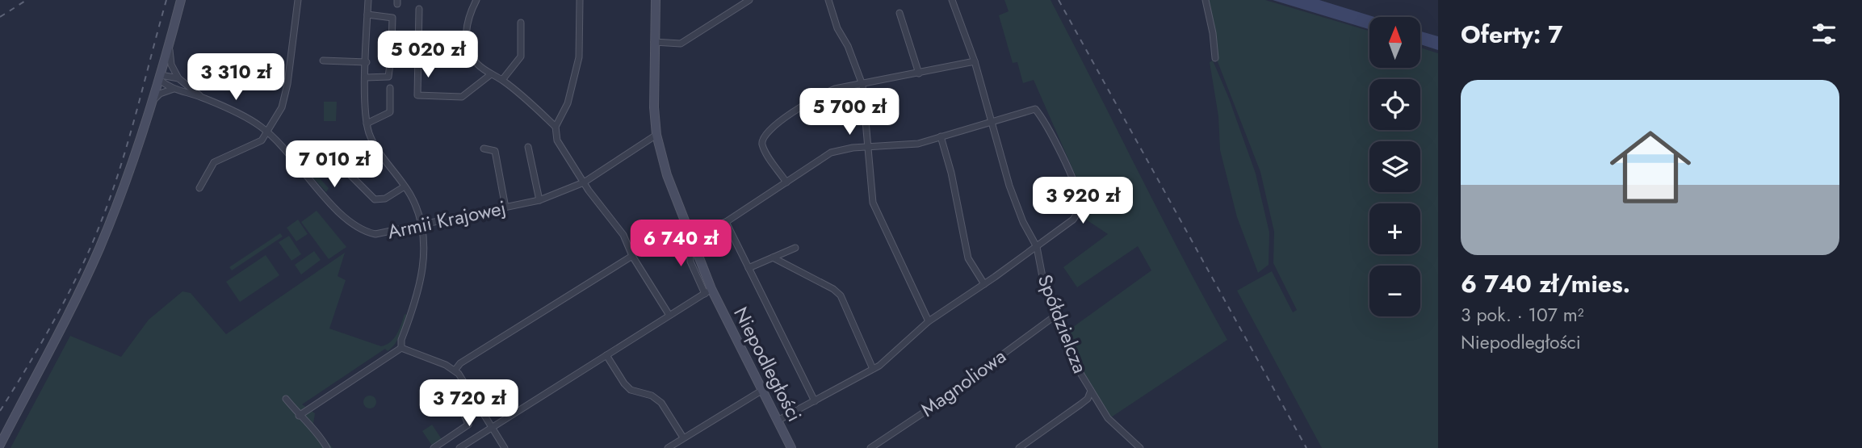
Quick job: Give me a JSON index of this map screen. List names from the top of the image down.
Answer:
{
  "streets": {
    "street": [
      "Armii Krajowej",
      "Spółdzielcza",
      "Niepodległości",
      "Magnoliowa"
    ]
  },
  "crossings": [
    ["Armii Krajowej", "Niepodległości"],
    ["Spółdzielcza", "Magnoliowa"]
  ],
  "north": "top",
  "page": {
    "heading": "Oferty: 7",
    "map_buttons": ["+", "−"],
    "price": [
      "5 020 zł",
      "3 310 zł",
      "5 700 zł",
      "7 010 zł",
      "3 920 zł",
      "6 740 zł",
      "3 720 zł"
    ],
    "list": [
      {
        "name": "6 740 zł/mies.",
        "note": "3 pok. · 107 m² · Niepodległości"
      }
    ]
  }
}
